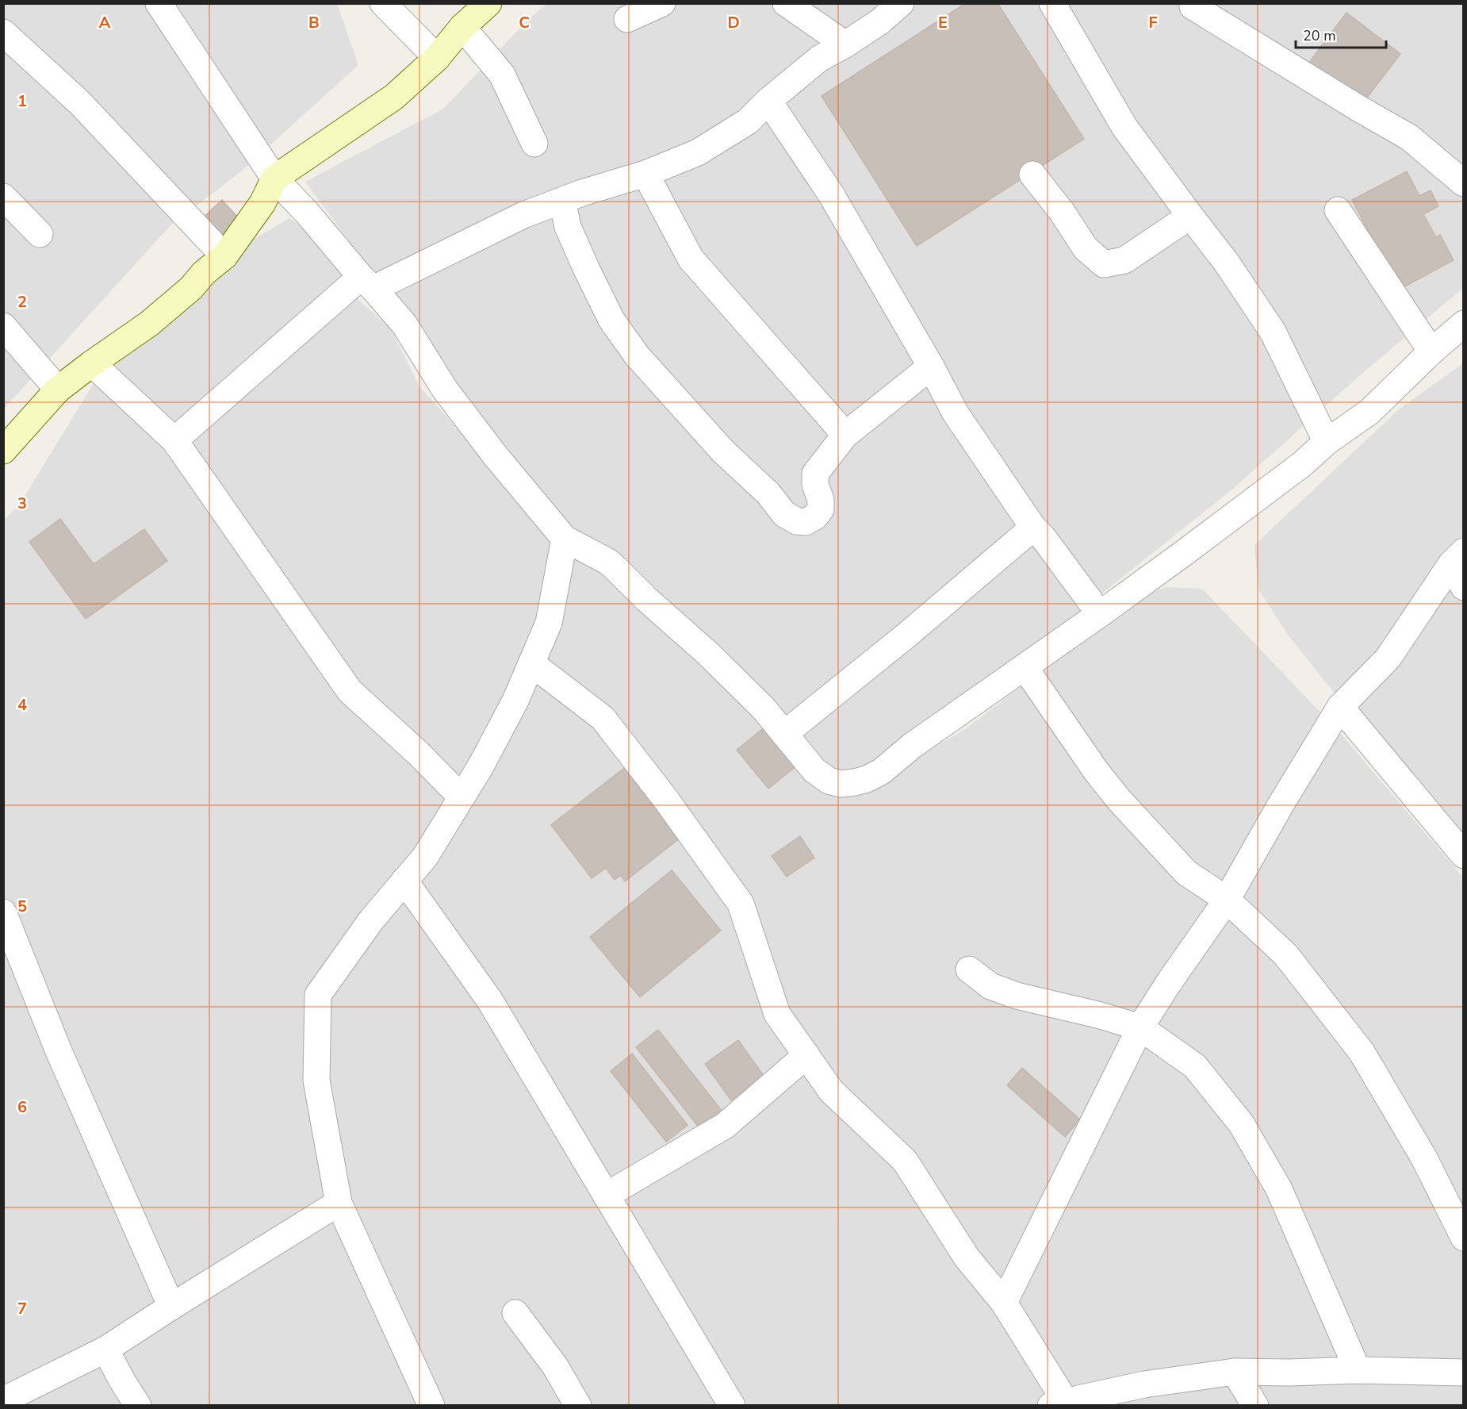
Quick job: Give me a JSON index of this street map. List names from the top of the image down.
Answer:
{
  "scale_bar": "20 m",
  "grid": {
    "columns": [
      "A",
      "B",
      "C",
      "D",
      "E",
      "F"
    ],
    "rows": [
      "1",
      "2",
      "3",
      "4",
      "5",
      "6",
      "7"
    ]
  }
}
